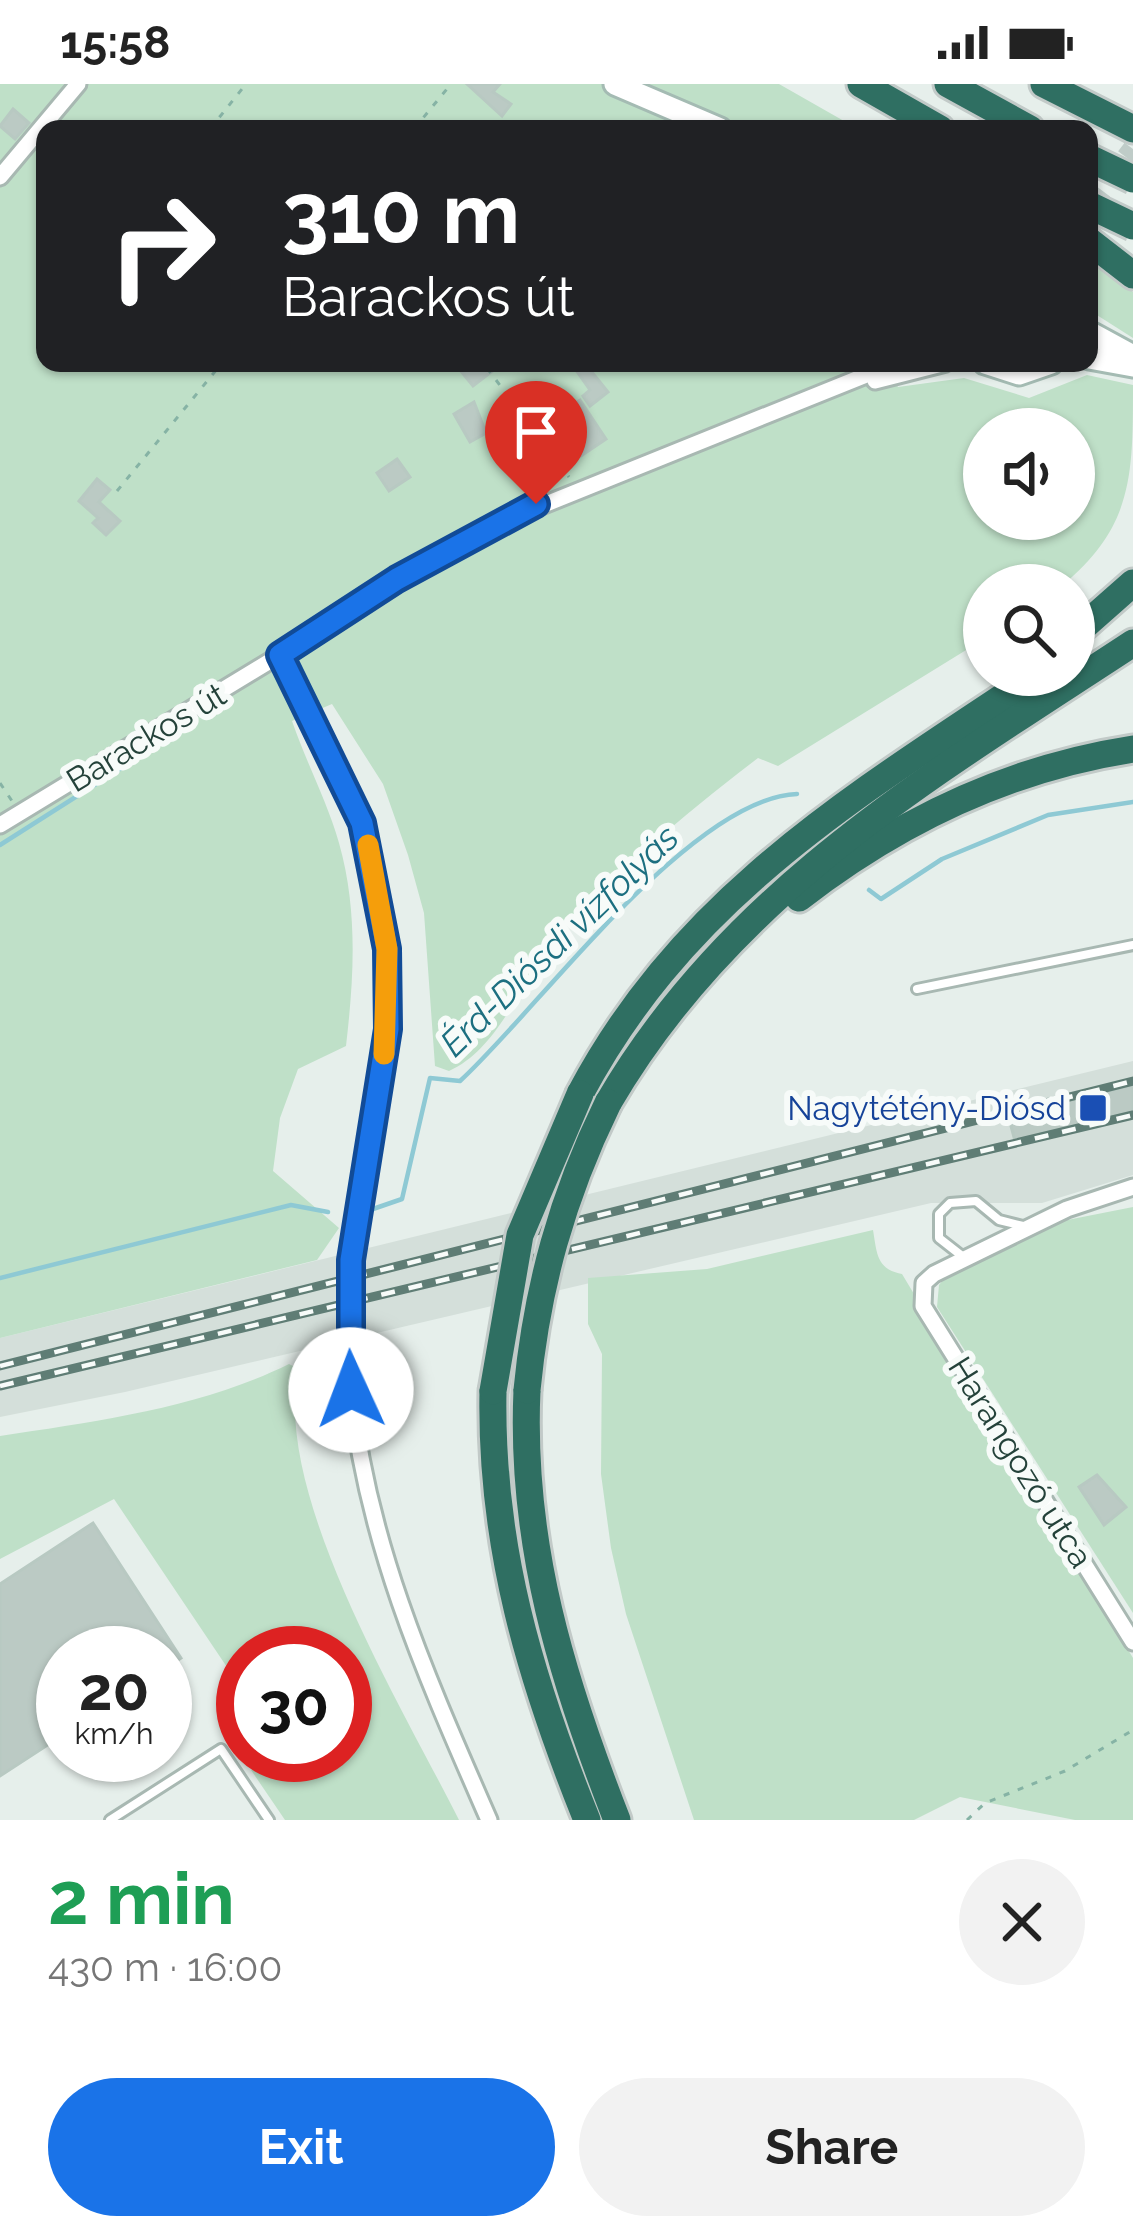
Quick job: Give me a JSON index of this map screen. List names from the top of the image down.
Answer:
{
  "streets": {
    "street": ["Barackos út", "Harangozó utca"]
  },
  "water": ["Érd-Diósdi vízfolyás"],
  "places": {
    "transit": ["Nagytétény-Diósd"]
  },
  "page": {
    "status": "15:58",
    "turn": ["310 m", "Barackos út"],
    "speed": "20 km/h",
    "limit": "30",
    "heading": ["2 min", "430 m · 16:00"],
    "buttons": ["Exit", "Share"]
  }
}
